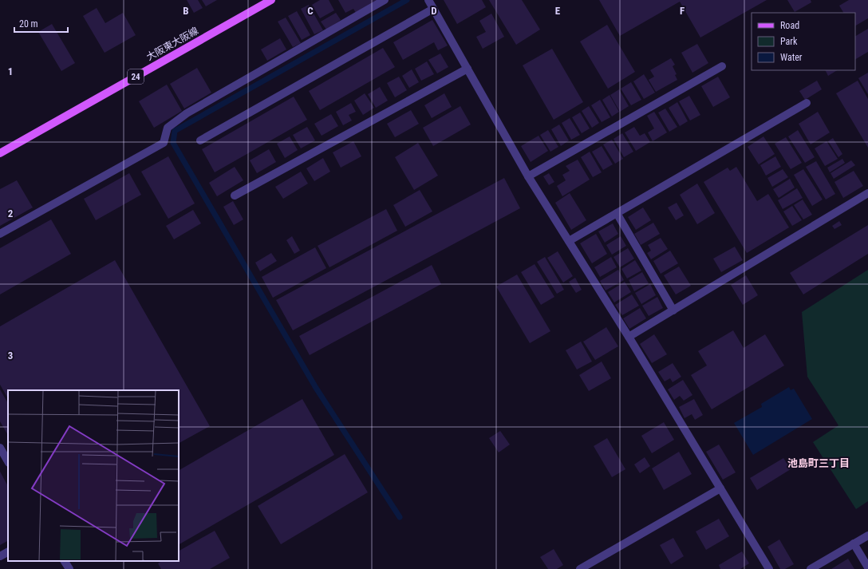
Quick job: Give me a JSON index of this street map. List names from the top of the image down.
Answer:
{
  "streets": {
    "main road": ["大阪東大阪線", "24"]
  },
  "districts": ["池島町三丁目"],
  "legend": ["Road", "Park", "Water"],
  "scale_bar": "20 m",
  "grid": {
    "columns": [
      "B",
      "C",
      "D",
      "E",
      "F"
    ],
    "rows": ["1", "2", "3"]
  }
}
